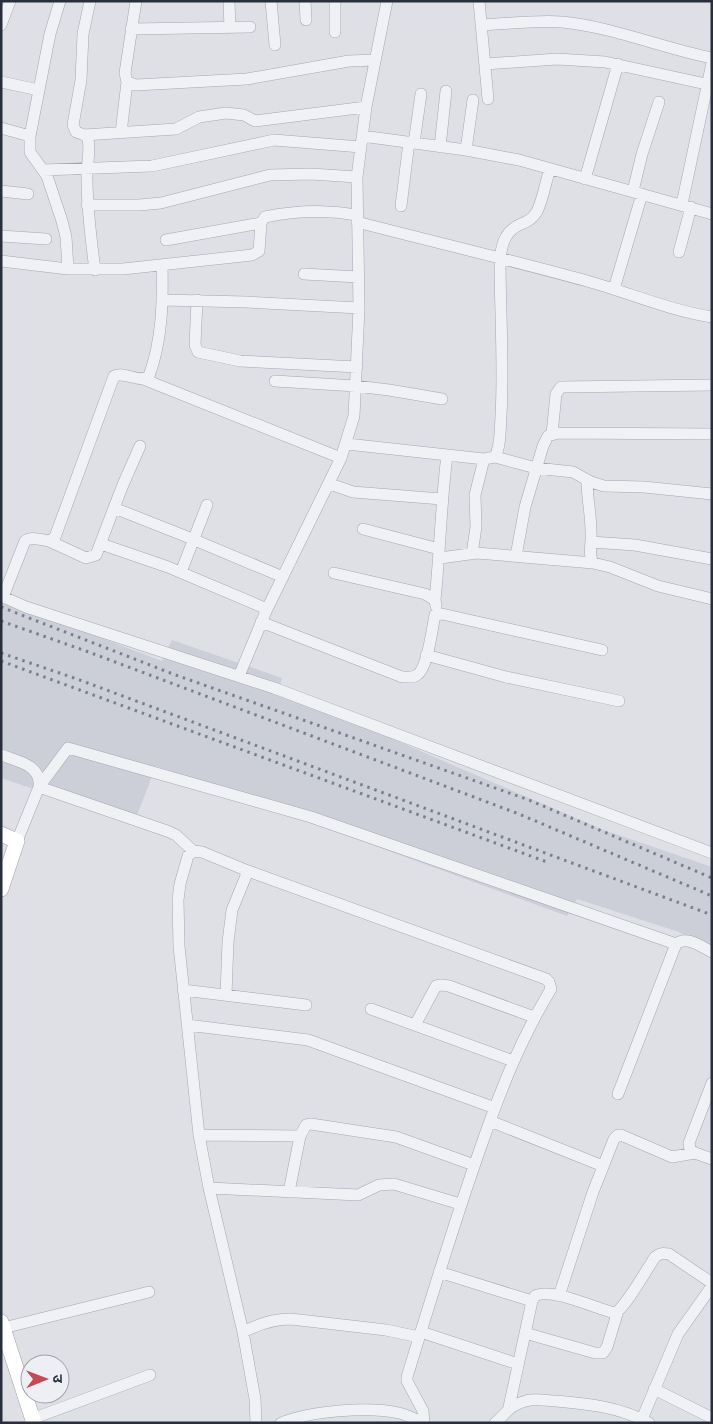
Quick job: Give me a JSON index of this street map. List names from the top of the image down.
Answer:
{
  "north": "right"
}
